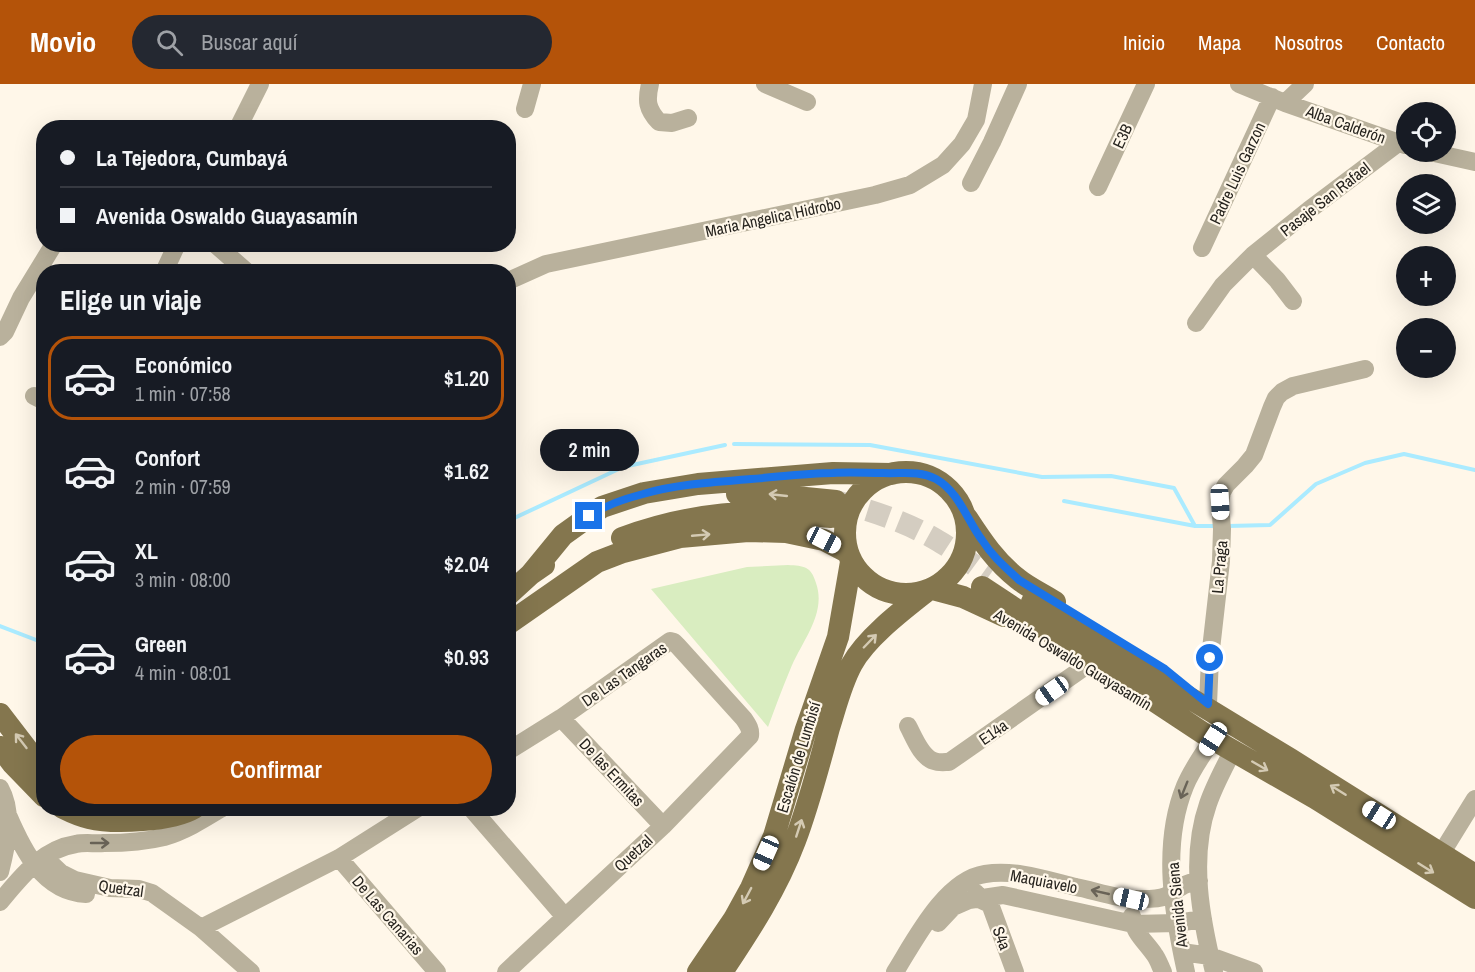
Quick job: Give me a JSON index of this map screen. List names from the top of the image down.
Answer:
{
  "streets": {
    "main road": ["Avenida Oswaldo Guayasamín", "Escalón de Lumbisí"],
    "street": [
      "Alba Calderón",
      "E3B",
      "Padre Luis Garzon",
      "Pasaje San Rafael",
      "Maria Angelica Hidrobo",
      "La Praga",
      "De Las Tangaras",
      "E14a",
      "De las Ermitas",
      "Quetzal",
      "Maquiavelo",
      "Avenida Siena",
      "De Las Canarias",
      "S4a"
    ]
  },
  "crossings": [
    ["Alba Calderón", "Padre Luis Garzon"],
    ["La Praga", "Avenida Oswaldo Guayasamín"],
    ["Avenida Oswaldo Guayasamín", "E14a"],
    ["Avenida Oswaldo Guayasamín", "Escalón de Lumbisí"],
    ["Avenida Oswaldo Guayasamín", "Avenida Siena"],
    ["De Las Tangaras", "De las Ermitas"],
    ["De Las Tangaras", "Quetzal"],
    ["De las Ermitas", "Quetzal"],
    ["Maquiavelo", "Avenida Siena"],
    ["Maquiavelo", "S4a"]
  ],
  "page": {
    "header": "Movio",
    "search": "Buscar aquí",
    "nav": [
      "Inicio",
      "Mapa",
      "Nosotros",
      "Contacto"
    ],
    "map_buttons": ["+", "−"],
    "banner": ["La Tejedora, Cumbayá", "Avenida Oswaldo Guayasamín"],
    "heading": "Elige un viaje",
    "list": [
      {
        "name": "Económico",
        "note": "1 min · 07:58",
        "value": "$1.20"
      },
      {
        "name": "Confort",
        "note": "2 min · 07:59",
        "value": "$1.62"
      },
      {
        "name": "XL",
        "note": "3 min · 08:00",
        "value": "$2.04"
      },
      {
        "name": "Green",
        "note": "4 min · 08:01",
        "value": "$0.93"
      }
    ],
    "bubble": "2 min",
    "buttons": "Confirmar"
  }
}
